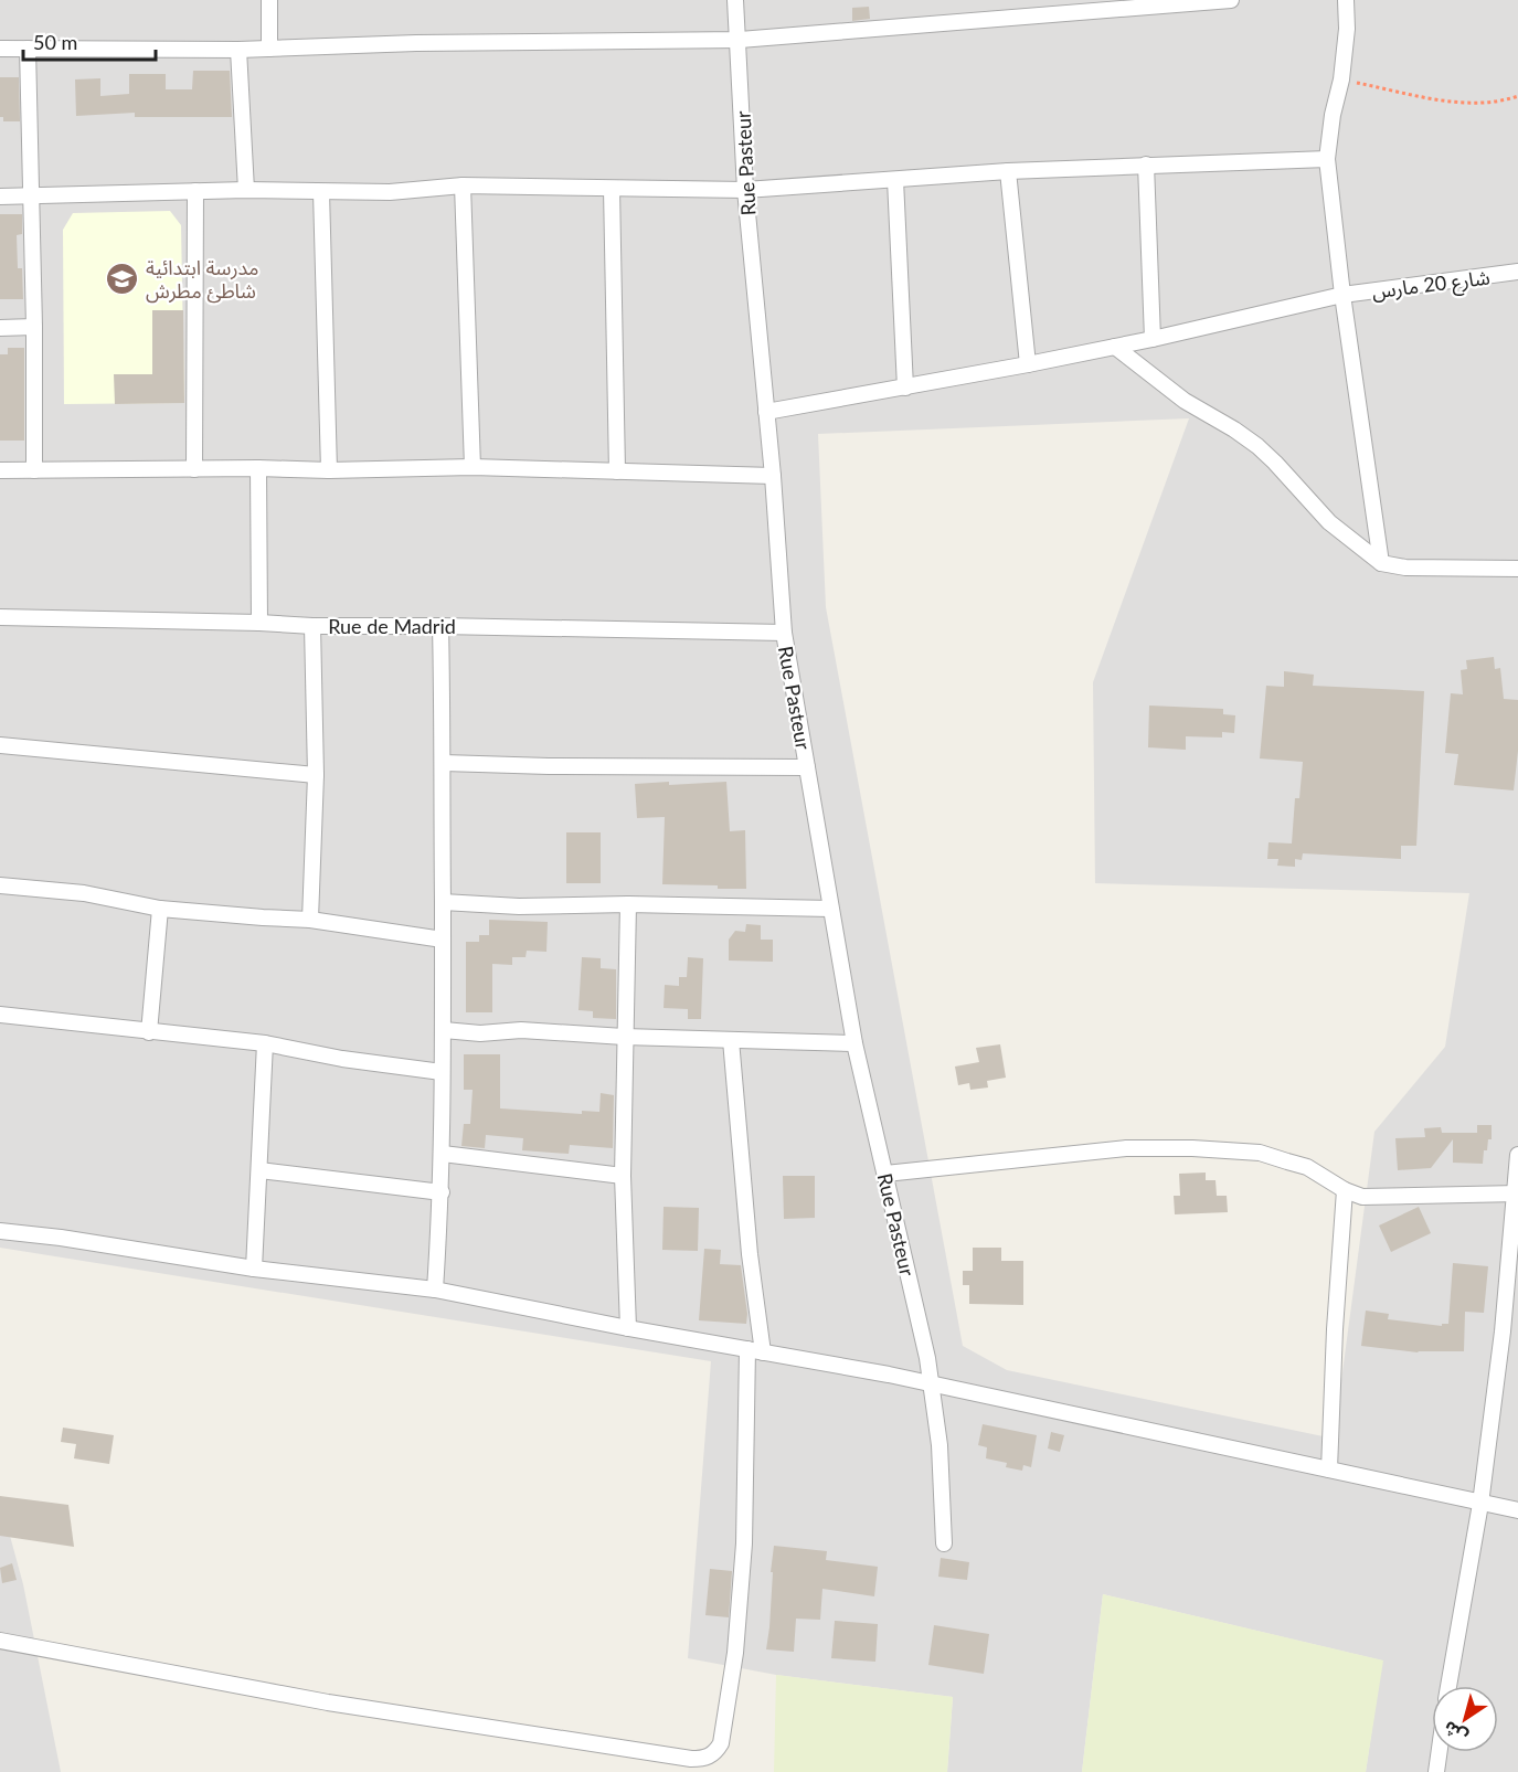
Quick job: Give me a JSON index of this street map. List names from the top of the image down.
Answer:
{
  "streets": {
    "street": ["Rue Pasteur", "شارع 20 مارس", "Rue de Madrid"]
  },
  "crossings": [
    ["Rue Pasteur", "شارع 20 مارس"],
    ["Rue Pasteur", "Rue de Madrid"]
  ],
  "places": {
    "school or university": ["مدرسة ابتدائية شاطئ مطرش"]
  },
  "scale_bar": "50 m",
  "north": "bottom left"
}
